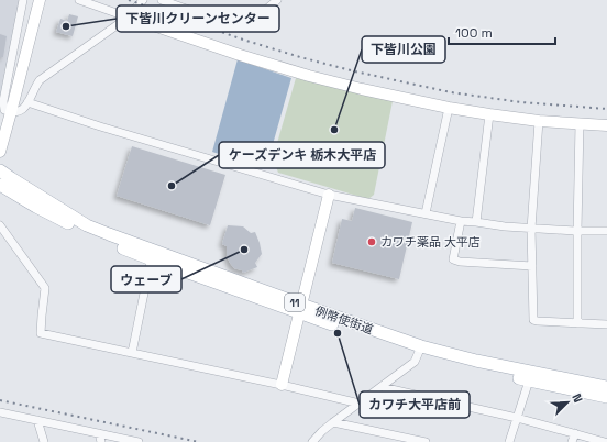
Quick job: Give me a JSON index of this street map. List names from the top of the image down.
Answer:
{
  "streets": {
    "main road": ["11", "例幣使街道"]
  },
  "places": [
    "下皆川クリーンセンター",
    "下皆川公園",
    "ケーズデンキ 栃木大平店",
    "カワチ薬品 大平店",
    "ウェーブ",
    "カワチ大平店前"
  ],
  "scale_bar": "100 m",
  "north": "top right"
}
